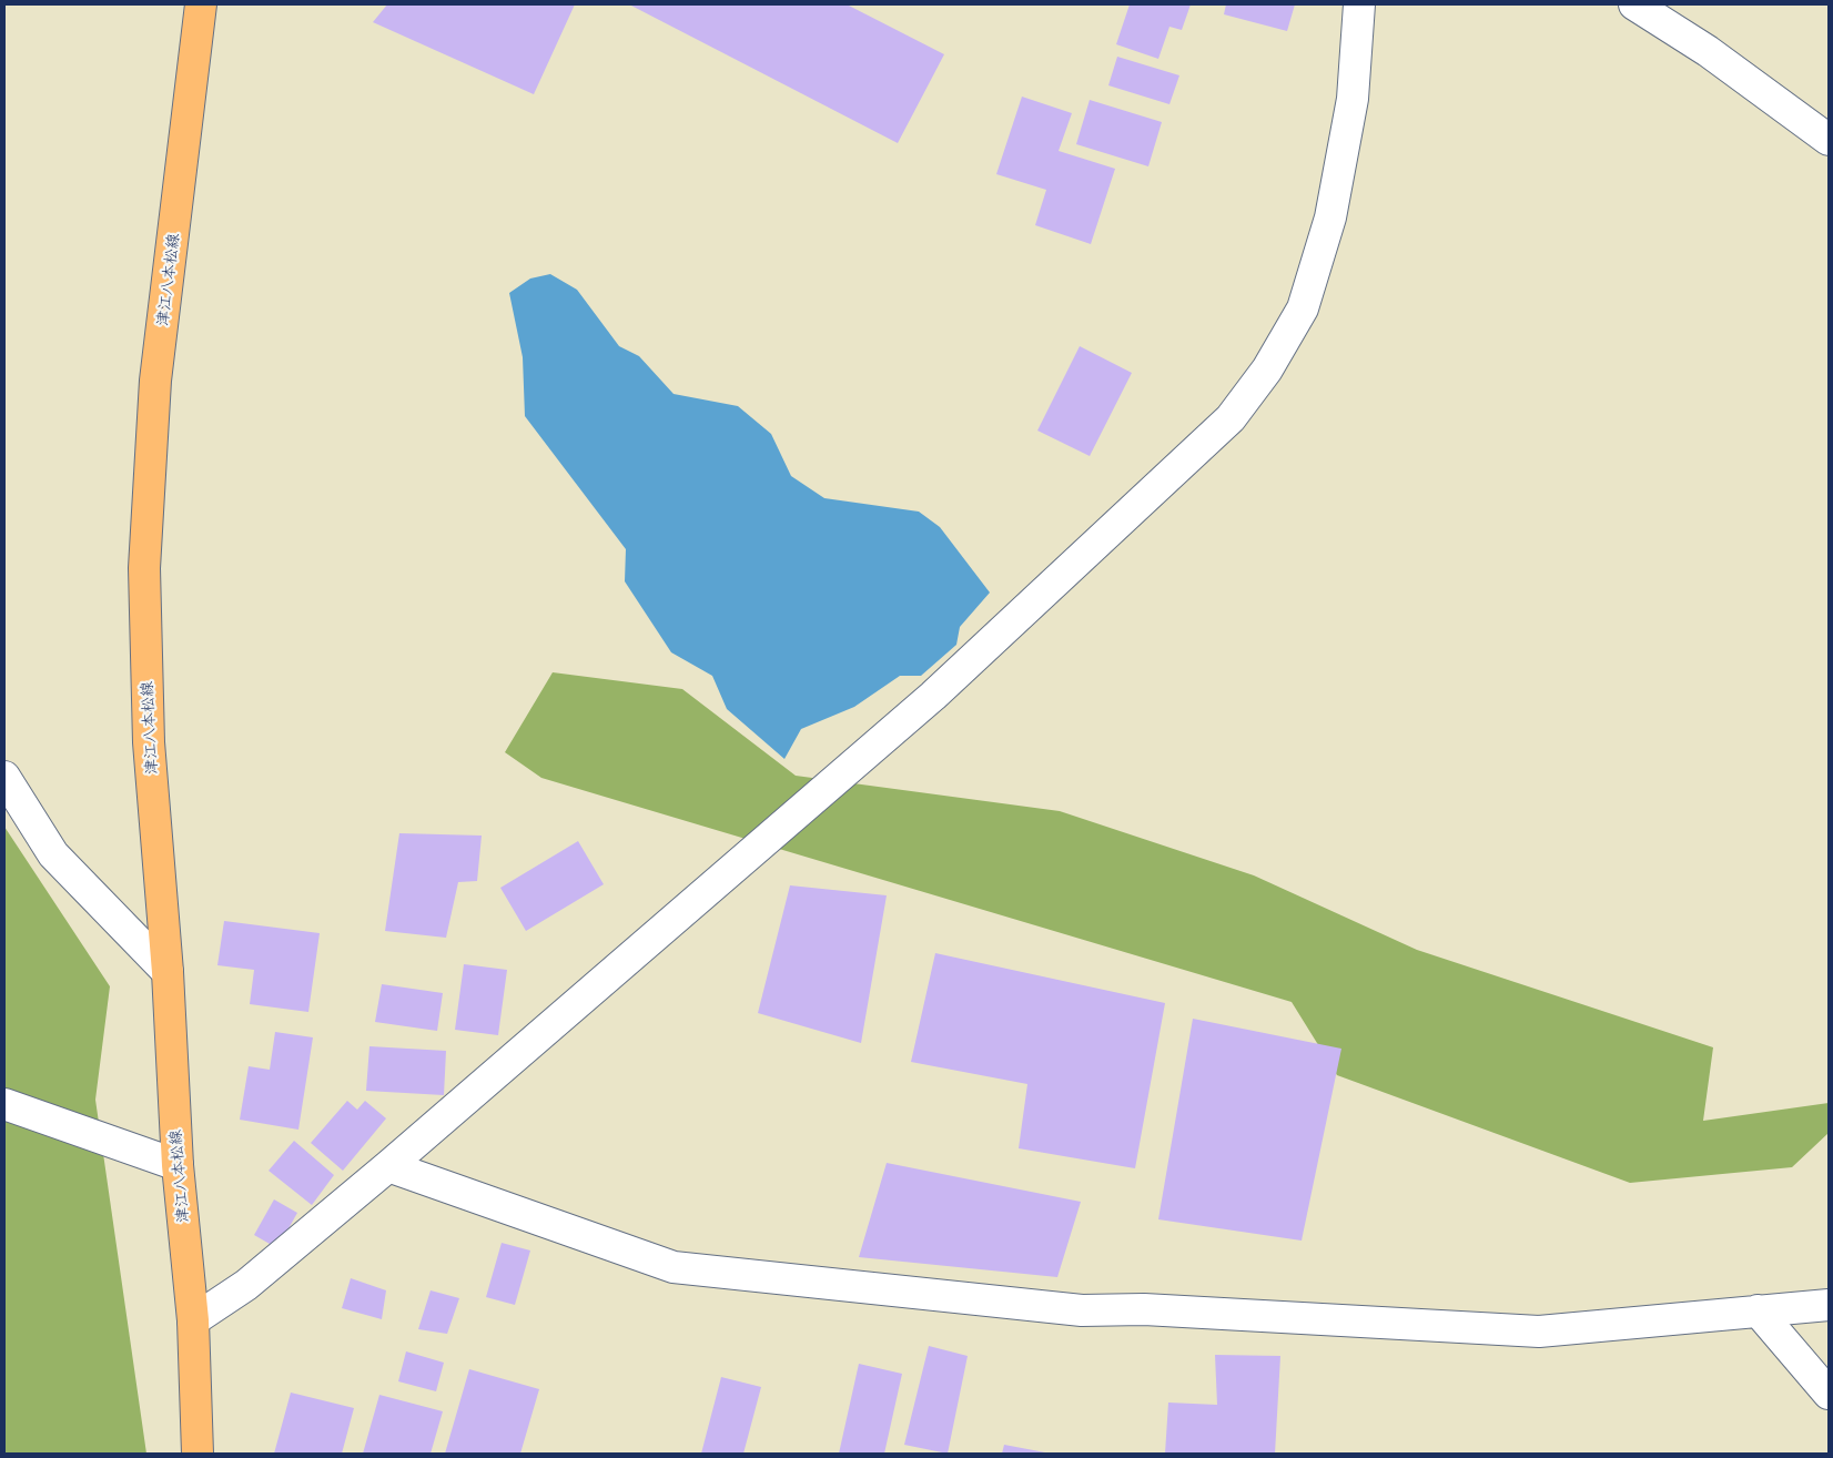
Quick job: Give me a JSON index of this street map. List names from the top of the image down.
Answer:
{
  "streets": {
    "main road": ["津江八本松線"]
  }
}
